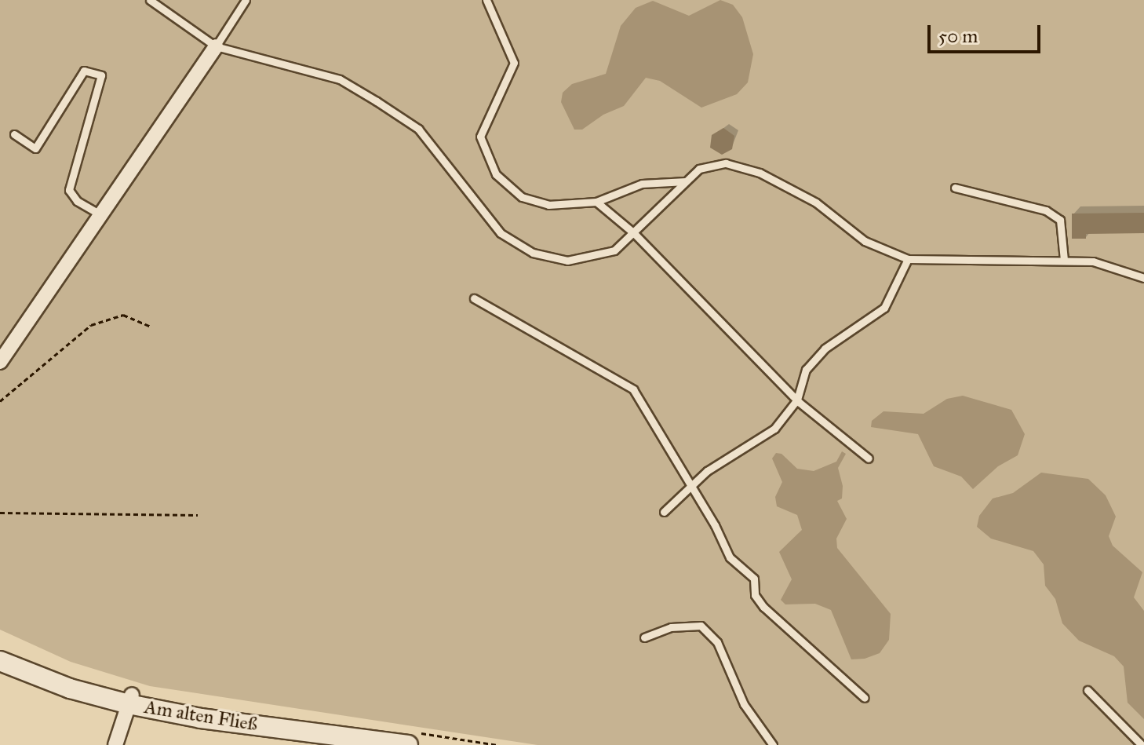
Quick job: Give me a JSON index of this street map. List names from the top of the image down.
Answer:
{
  "streets": {
    "main road": ["Am alten Fließ"]
  },
  "scale_bar": "50 m"
}
